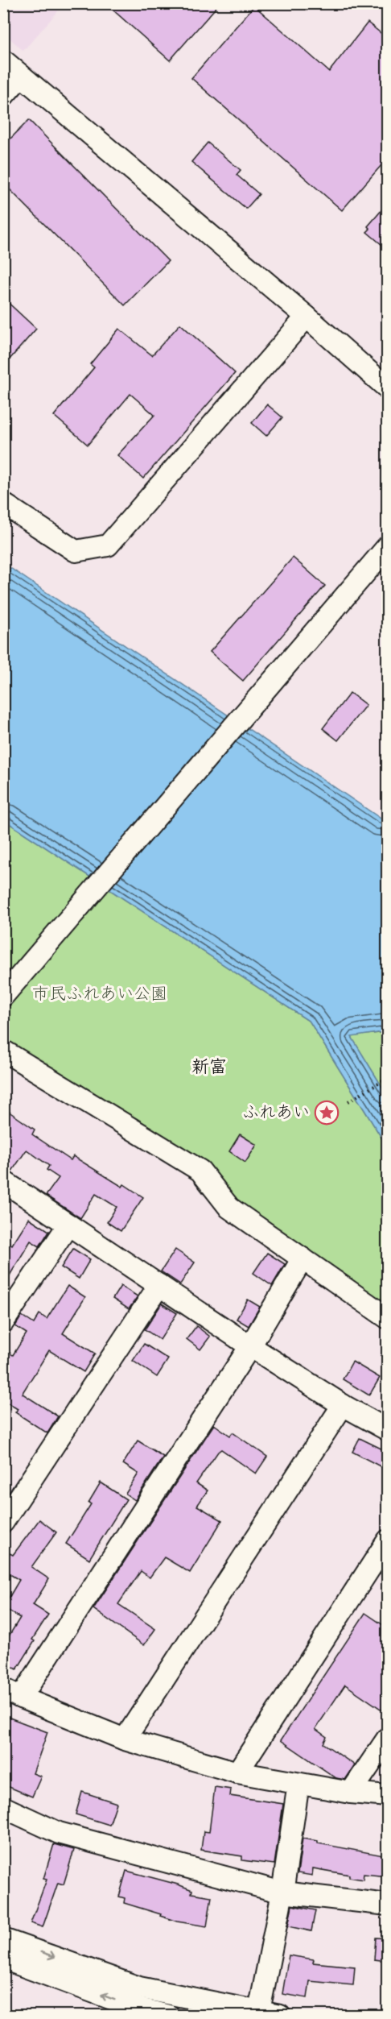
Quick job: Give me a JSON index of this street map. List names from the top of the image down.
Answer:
{
  "districts": ["新富"],
  "parks": ["市民ふれあい公園"],
  "places": {
    "place": ["ふれあい"]
  }
}
